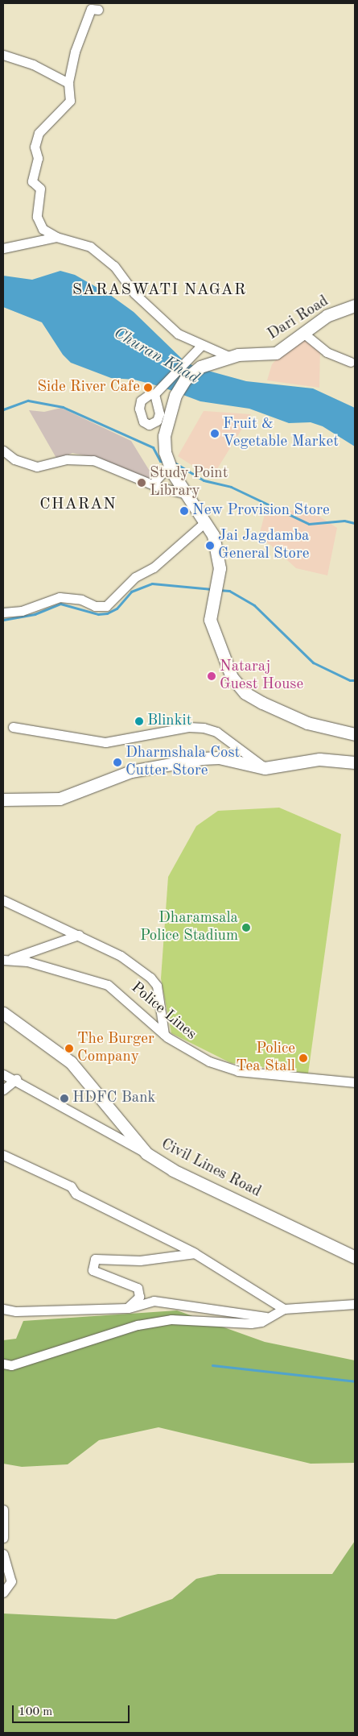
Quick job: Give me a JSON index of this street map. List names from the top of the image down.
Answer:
{
  "streets": {
    "main road": ["Dari Road", "Civil Lines Road"],
    "street": ["Police Lines"]
  },
  "districts": ["SARASWATI NAGAR", "CHARAN"],
  "water": ["Churan Khad"],
  "places": [
    "Side River Cafe",
    "Fruit & Vegetable Market",
    "Study Point Library",
    "New Provision Store",
    "Jai Jagdamba General Store",
    "Nataraj Guest House",
    "Blinkit",
    "Dharmshala Cost Cutter Store",
    "Dharamsala Police Stadium",
    "The Burger Company",
    "Police Tea Stall",
    "HDFC Bank"
  ],
  "scale_bar": "100 m"
}
